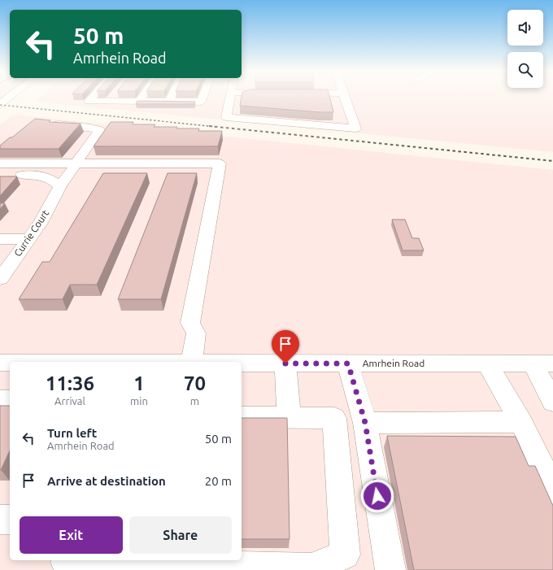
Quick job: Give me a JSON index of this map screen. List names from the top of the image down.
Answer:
{
  "streets": {
    "street": ["Currie Court", "Amrhein Road"]
  },
  "page": {
    "turn": ["50 m", "Amrhein Road"],
    "eta": [
      "11:36",
      "Arrival",
      "1",
      "min",
      "70",
      "m"
    ],
    "list": [
      {
        "name": "Turn left",
        "note": "Amrhein Road",
        "value": "50 m"
      },
      {
        "name": "Arrive at destination",
        "value": "20 m"
      }
    ],
    "buttons": ["Exit", "Share"]
  }
}
